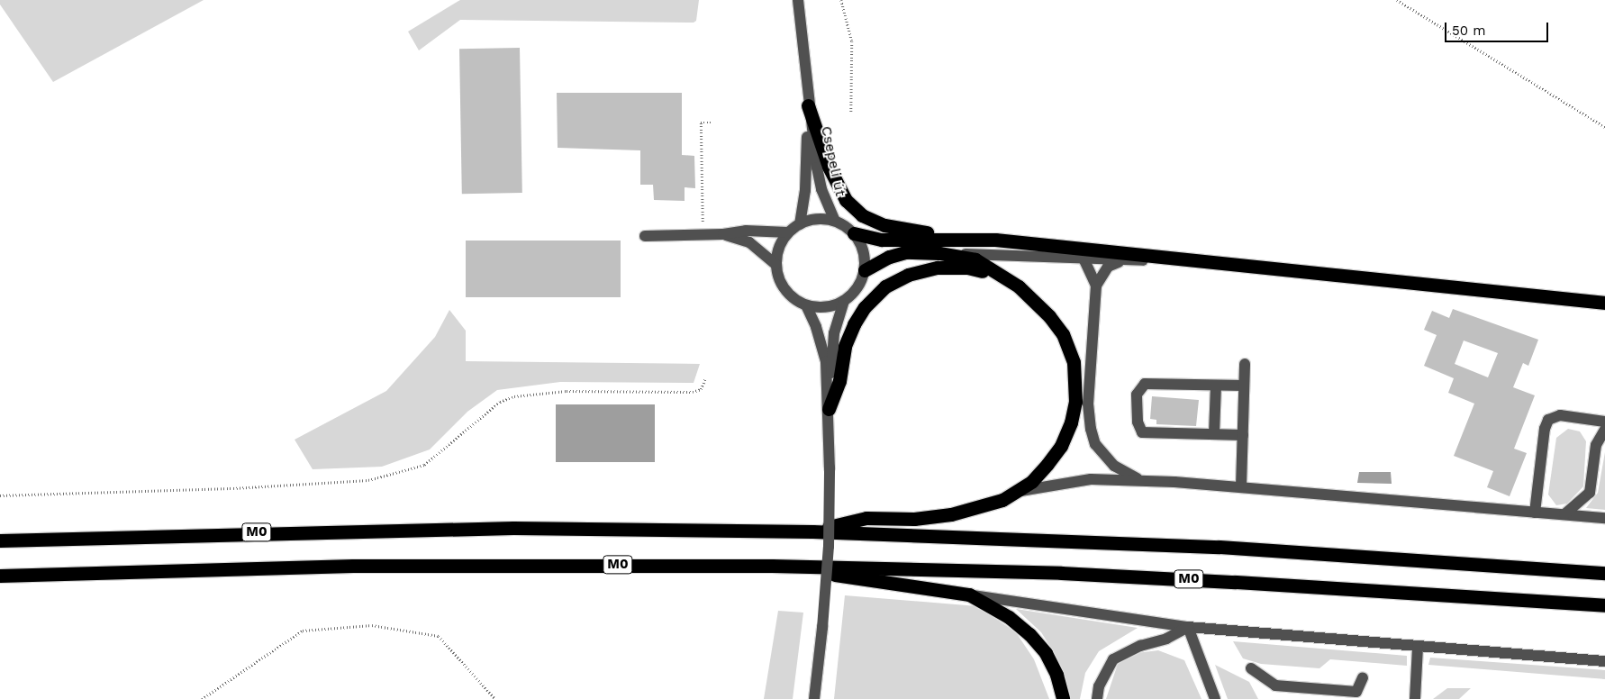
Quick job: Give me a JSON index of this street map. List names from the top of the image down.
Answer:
{
  "streets": {
    "highway": ["M0"],
    "street": ["Csepeli út"]
  },
  "scale_bar": "50 m"
}
